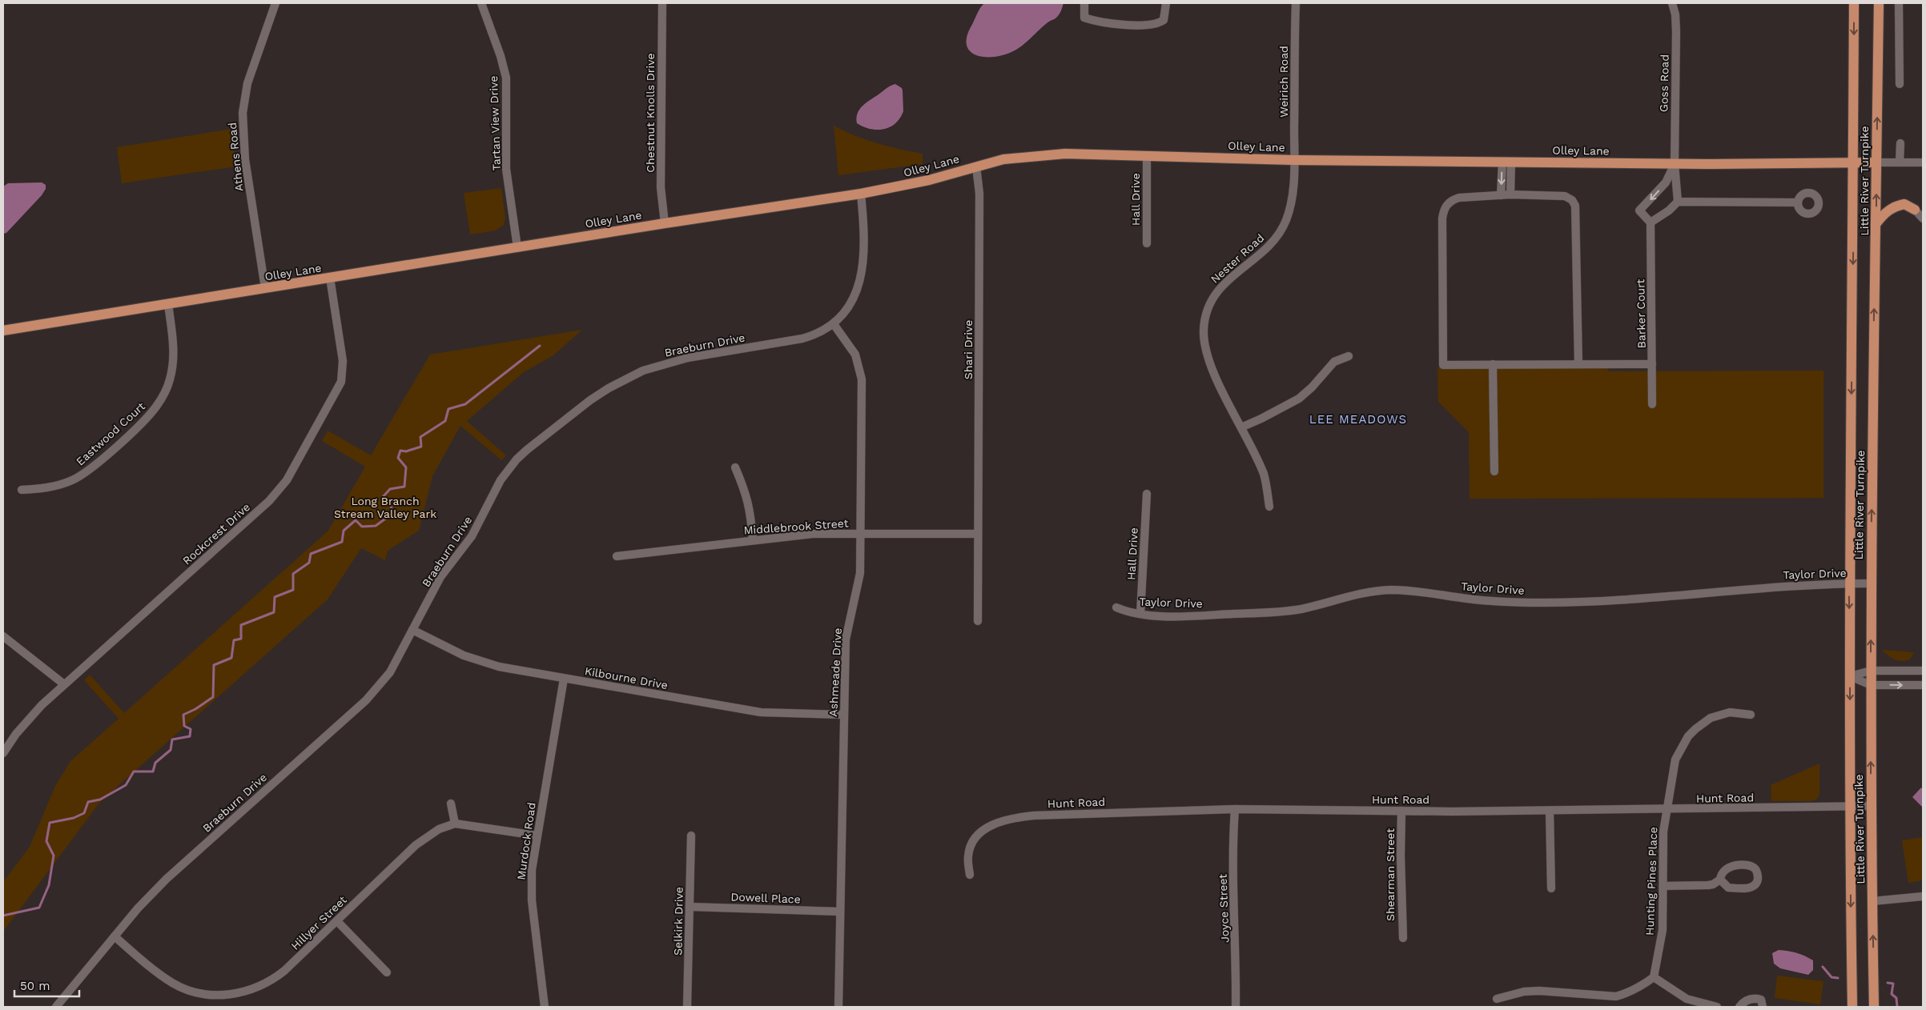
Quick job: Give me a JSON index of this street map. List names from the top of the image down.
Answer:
{
  "streets": {
    "main road": ["Olley Lane", "Little River Turnpike"],
    "street": [
      "Weirich Road",
      "Goss Road",
      "Chestnut Knolls Drive",
      "Tartan View Drive",
      "Athens Road",
      "Hall Drive",
      "Nester Road",
      "Barker Court",
      "Braeburn Drive",
      "Shari Drive",
      "Eastwood Court",
      "Middlebrook Street",
      "Rockcrest Drive",
      "Taylor Drive",
      "Ashmeade Drive",
      "Kilbourne Drive",
      "Hunt Road",
      "Murdock Road",
      "Shearman Street",
      "Hunting Pines Place",
      "Dowell Place",
      "Joyce Street",
      "Selkirk Drive",
      "Hillyer Street"
    ]
  },
  "crossings": [
    ["Weirich Road", "Olley Lane"],
    ["Weirich Road", "Nester Road"],
    ["Goss Road", "Olley Lane"],
    ["Chestnut Knolls Drive", "Olley Lane"],
    ["Tartan View Drive", "Olley Lane"],
    ["Olley Lane", "Athens Road"],
    ["Olley Lane", "Little River Turnpike"],
    ["Olley Lane", "Hall Drive"],
    ["Olley Lane", "Nester Road"],
    ["Olley Lane", "Braeburn Drive"],
    ["Olley Lane", "Shari Drive"],
    ["Olley Lane", "Eastwood Court"],
    ["Olley Lane", "Rockcrest Drive"],
    ["Little River Turnpike", "Taylor Drive"],
    ["Little River Turnpike", "Hunt Road"],
    ["Hall Drive", "Taylor Drive"],
    ["Braeburn Drive", "Ashmeade Drive"],
    ["Braeburn Drive", "Kilbourne Drive"],
    ["Braeburn Drive", "Hillyer Street"],
    ["Shari Drive", "Middlebrook Street"],
    ["Middlebrook Street", "Ashmeade Drive"],
    ["Ashmeade Drive", "Kilbourne Drive"],
    ["Ashmeade Drive", "Dowell Place"],
    ["Kilbourne Drive", "Murdock Road"],
    ["Hunt Road", "Shearman Street"],
    ["Hunt Road", "Hunting Pines Place"],
    ["Hunt Road", "Joyce Street"],
    ["Murdock Road", "Hillyer Street"],
    ["Dowell Place", "Selkirk Drive"]
  ],
  "districts": ["LEE MEADOWS"],
  "parks": ["Long Branch Stream Valley Park"],
  "scale_bar": "50 m"
}
